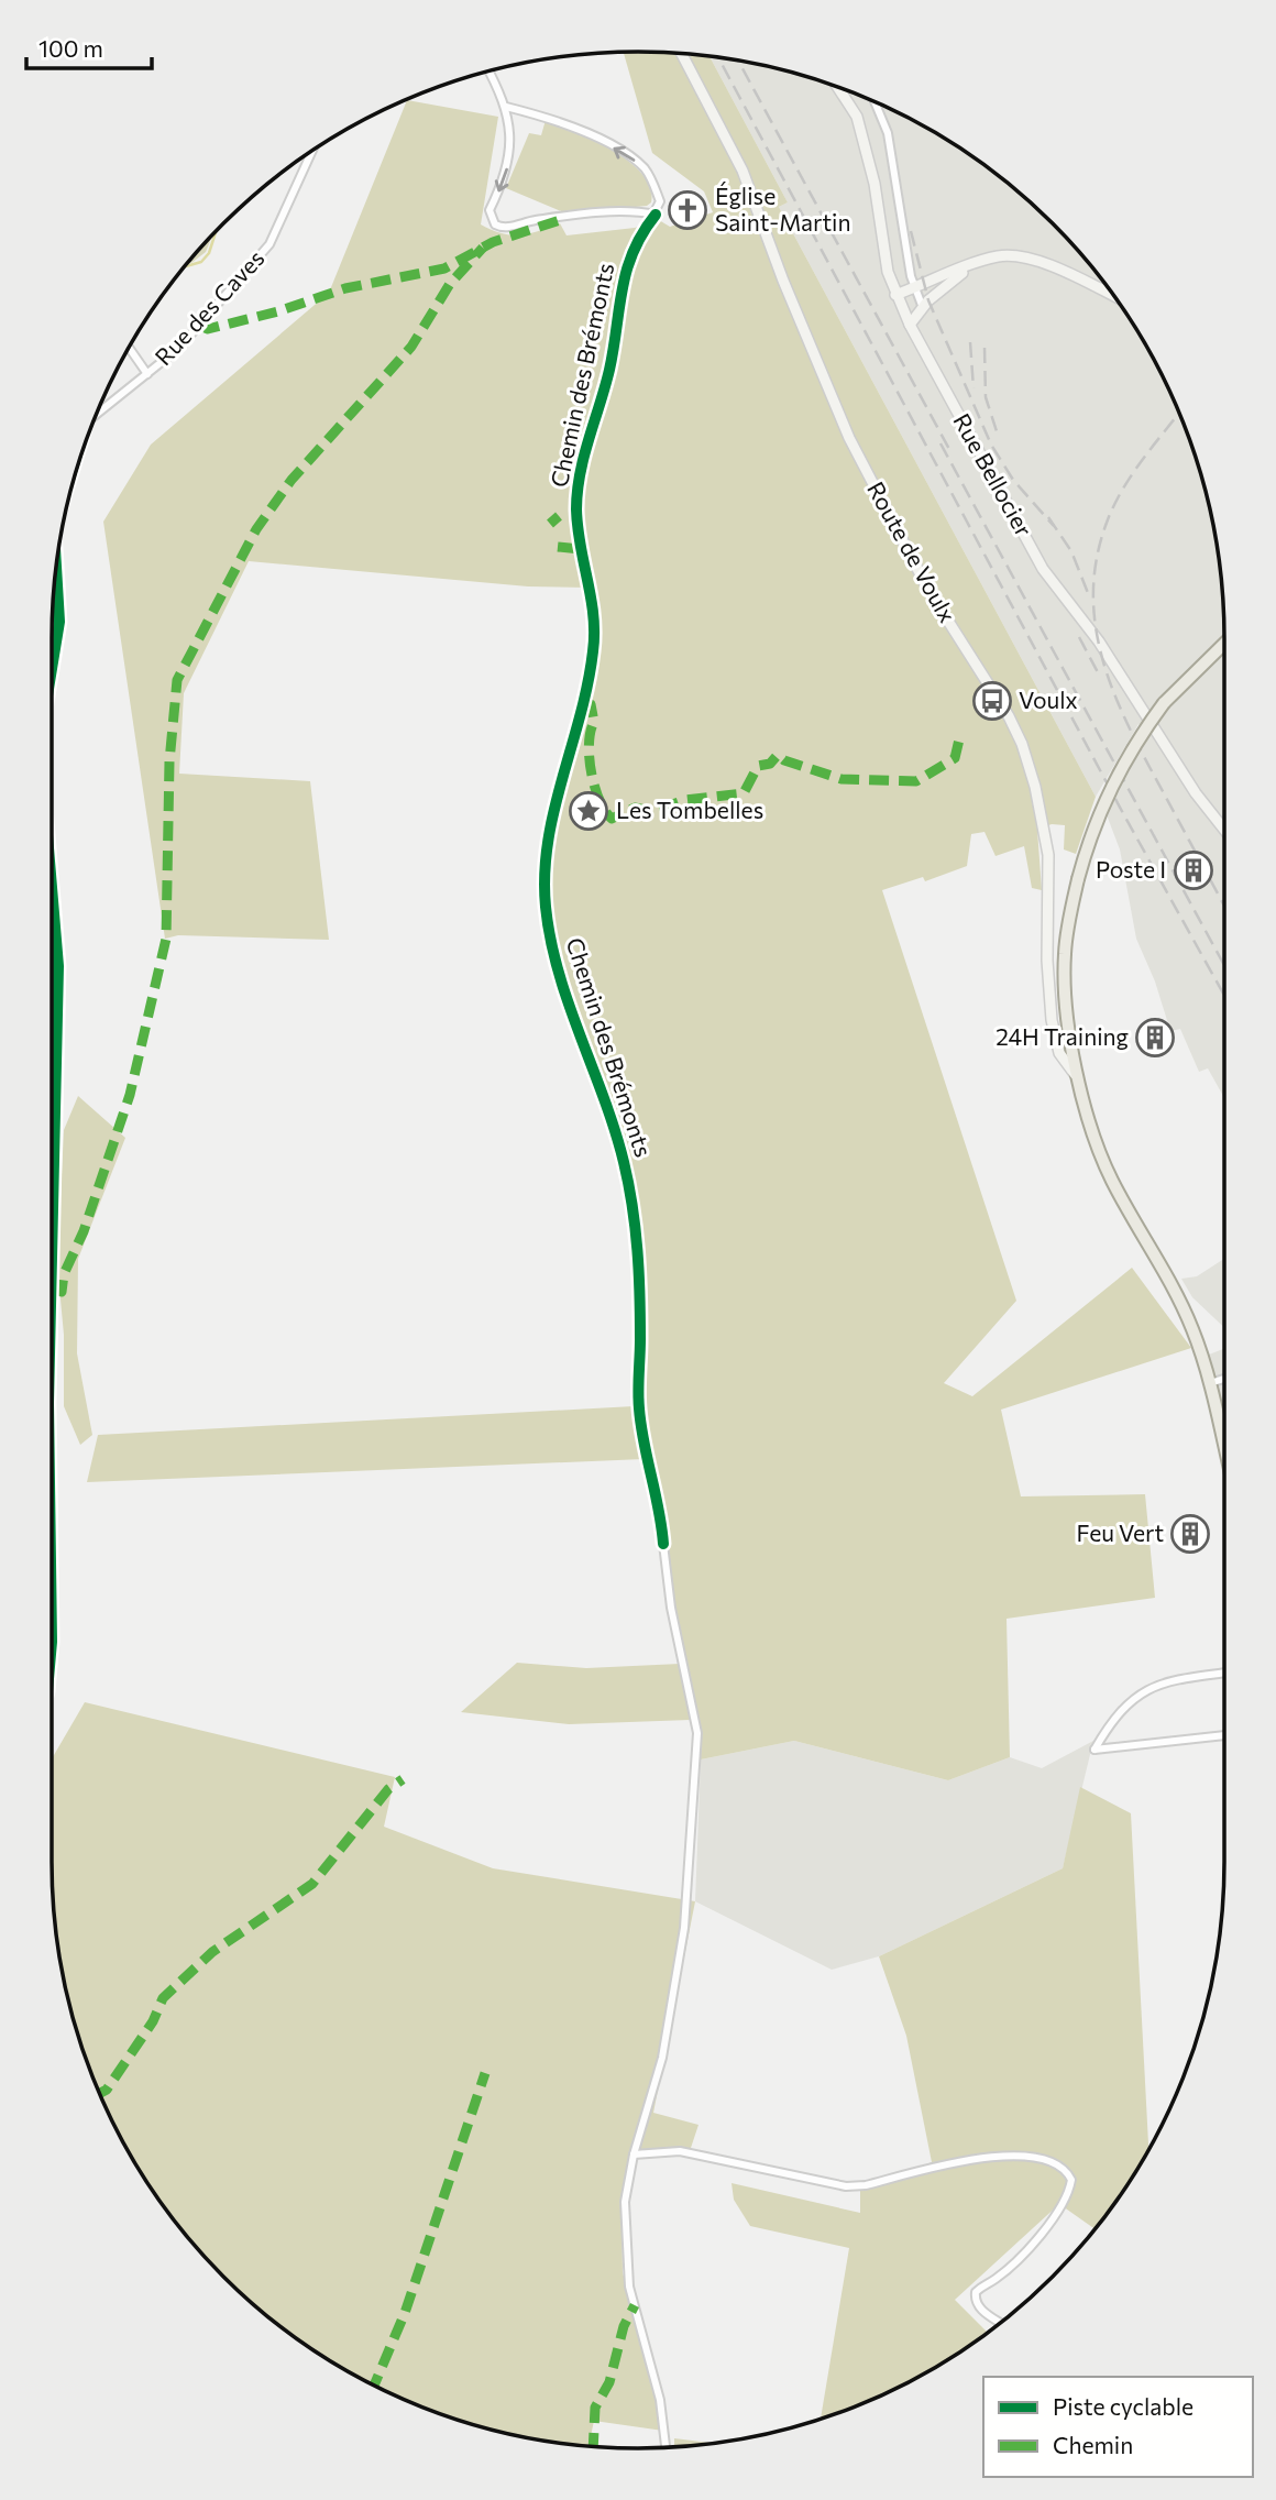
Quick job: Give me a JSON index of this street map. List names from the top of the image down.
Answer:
{
  "streets": {
    "main road": ["Rue Bellocier", "Route de Voulx"],
    "street": ["Rue des Caves", "Chemin des Brémonts"]
  },
  "places": {
    "church": ["Église Saint-Martin"],
    "bus stop": ["Voulx"],
    "place": ["Les Tombelles"],
    "building": ["Poste I", "24H Training", "Feu Vert"]
  },
  "legend": ["Piste cyclable", "Chemin"],
  "scale_bar": "100 m"
}
